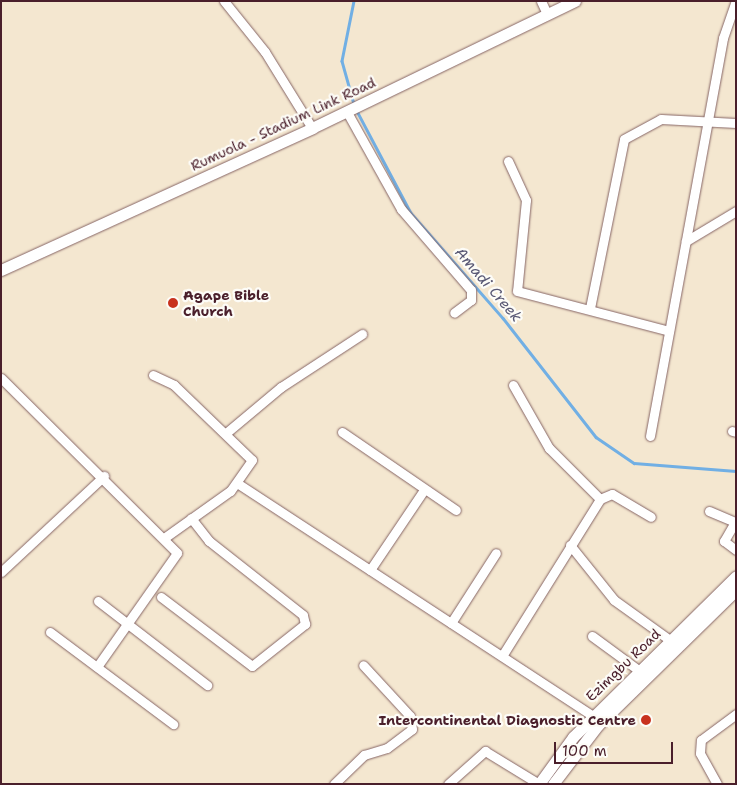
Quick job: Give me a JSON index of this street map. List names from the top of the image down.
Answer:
{
  "streets": {
    "street": ["Rumuola - Stadium Link Road", "Ezimgbu Road"]
  },
  "water": ["Amadi Creek"],
  "places": ["Agape Bible Church", "Intercontinental Diagnostic Centre"],
  "scale_bar": "100 m"
}
